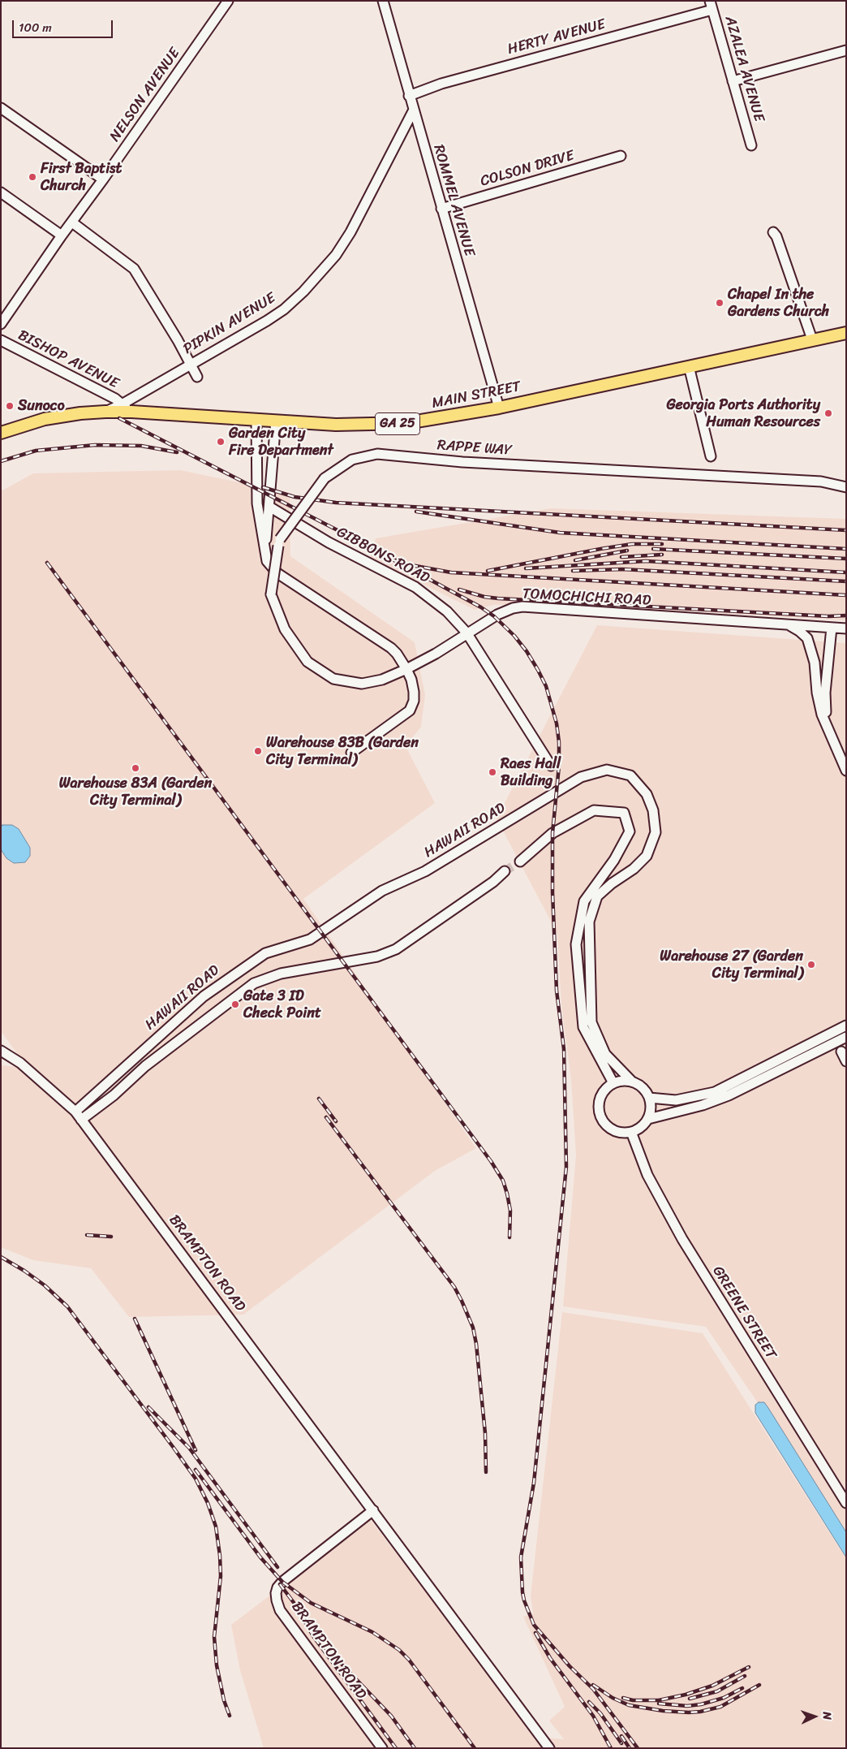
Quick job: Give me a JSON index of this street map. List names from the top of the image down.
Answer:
{
  "streets": {
    "main road": ["MAIN STREET", "GA 25"],
    "street": [
      "HERTY AVENUE",
      "AZALEA AVENUE",
      "NELSON AVENUE",
      "COLSON DRIVE",
      "ROMMEL AVENUE",
      "PIPKIN AVENUE",
      "BISHOP AVENUE",
      "RAPPE WAY",
      "GIBBONS ROAD",
      "TOMOCHICHI ROAD",
      "HAWAII ROAD",
      "BRAMPTON ROAD",
      "GREENE STREET"
    ]
  },
  "crossings": [
    ["HERTY AVENUE", "AZALEA AVENUE"],
    ["HERTY AVENUE", "ROMMEL AVENUE"],
    ["COLSON DRIVE", "ROMMEL AVENUE"],
    ["ROMMEL AVENUE", "PIPKIN AVENUE"],
    ["ROMMEL AVENUE", "MAIN STREET"],
    ["PIPKIN AVENUE", "BISHOP AVENUE"],
    ["PIPKIN AVENUE", "MAIN STREET"],
    ["BISHOP AVENUE", "MAIN STREET"],
    ["RAPPE WAY", "TOMOCHICHI ROAD"],
    ["GIBBONS ROAD", "TOMOCHICHI ROAD"],
    ["HAWAII ROAD", "BRAMPTON ROAD"],
    ["HAWAII ROAD", "GREENE STREET"]
  ],
  "places": [
    "First Baptist Church",
    "Chapel In the Gardens Church",
    "Sunoco",
    "Georgia Ports Authority Human Resources",
    "Garden City Fire Department",
    "Warehouse 83B (Garden City Terminal)",
    "Warehouse 83A (Garden City Terminal)",
    "Raes Hall Building",
    "Warehouse 27 (Garden City Terminal)",
    "Gate 3 ID Check Point"
  ],
  "scale_bar": "100 m",
  "north": "right"
}
